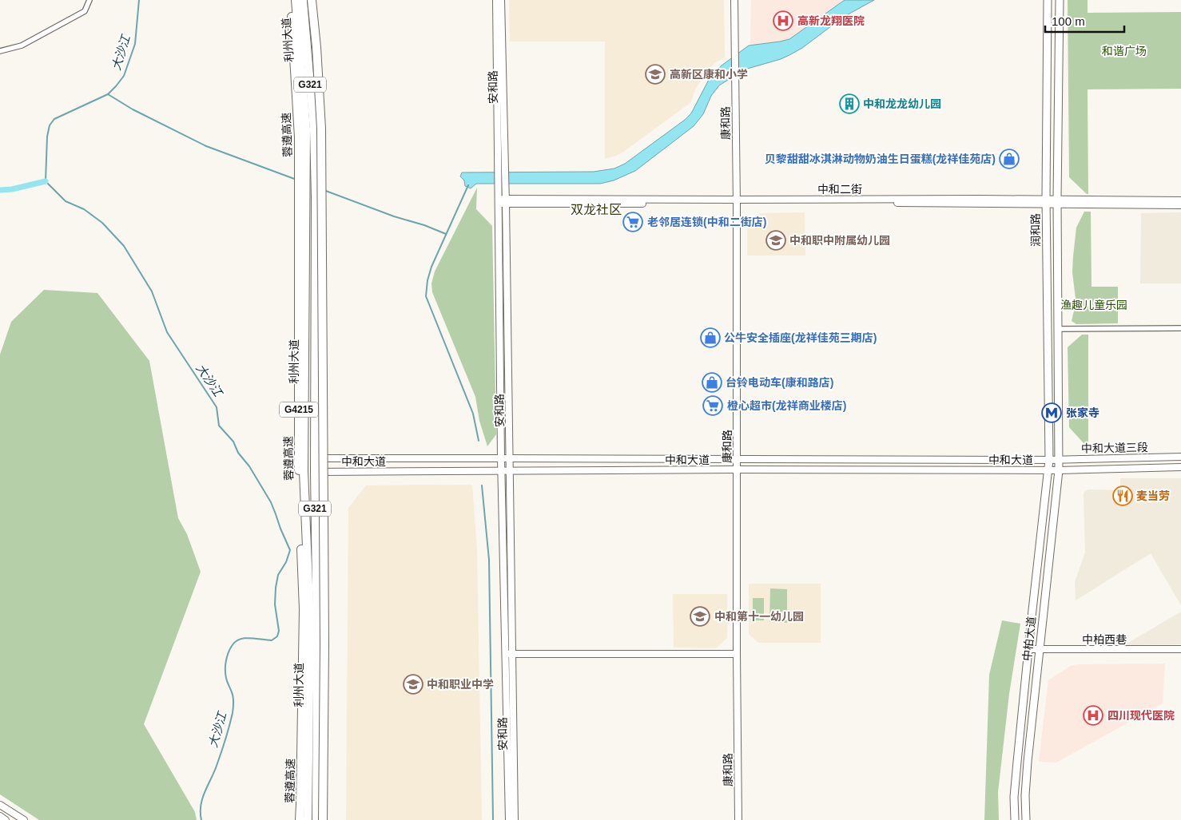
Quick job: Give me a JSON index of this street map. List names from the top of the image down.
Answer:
{
  "streets": {
    "highway": [
      "利州大道",
      "G321",
      "蓉遵高速",
      "G4215"
    ],
    "main road": ["润和路", "中柏大道"],
    "street": [
      "安和路",
      "康和路",
      "中和二街",
      "中和大道三段",
      "中和大道",
      "中柏西巷"
    ]
  },
  "crossings": [
    ["利州大道", "中和大道"],
    ["安和路", "中和二街"],
    ["安和路", "中和大道"],
    ["康和路", "中和二街"],
    ["康和路", "中和大道"],
    ["中和二街", "润和路"],
    ["润和路", "中和大道三段"],
    ["润和路", "中和大道"],
    ["润和路", "中柏大道"],
    ["中和大道三段", "中和大道"],
    ["中和大道三段", "中柏大道"],
    ["中和大道", "中柏大道"],
    ["中柏大道", "中柏西巷"]
  ],
  "districts": ["双龙社区"],
  "water": ["大沙江"],
  "parks": ["和谐广场", "渔趣儿童乐园"],
  "places": {
    "hospital": ["高新龙翔医院", "四川现代医院"],
    "school or university": [
      "高新区康和小学",
      "中和职中附属幼儿园",
      "中和第十一幼儿园",
      "中和职业中学"
    ],
    "building": ["中和龙龙幼儿园"],
    "shop": ["贝黎甜甜冰淇淋动物奶油生日蛋糕(龙祥佳苑店)", "公牛安全插座(龙祥佳苑三期店)", "台铃电动车(康和路店)"],
    "supermarket": ["老邻居连锁(中和二街店)", "橙心超市(龙祥商业楼店)"],
    "metro station": ["张家寺"],
    "restaurant": ["麦当劳"]
  },
  "scale_bar": "100 m"
}
